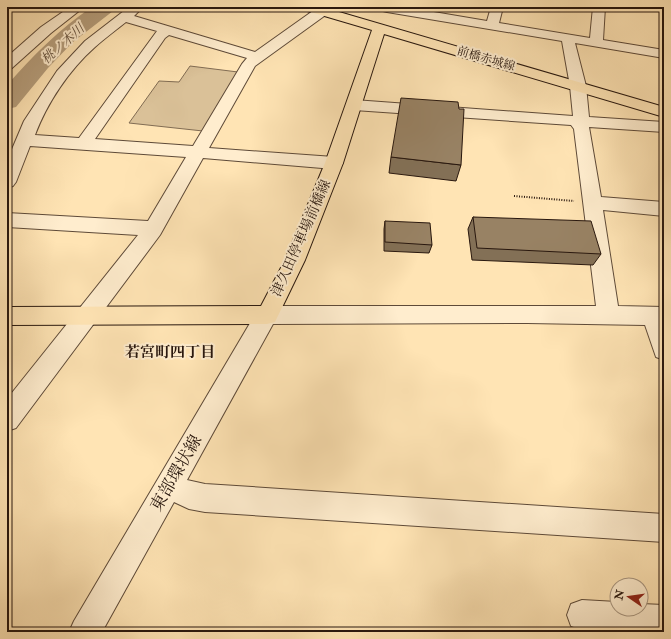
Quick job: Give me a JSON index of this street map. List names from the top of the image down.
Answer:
{
  "streets": {
    "main road": ["前橋赤城線", "津久田停車場前橋線"],
    "street": ["東部環状線"]
  },
  "crossings": [
    ["前橋赤城線", "津久田停車場前橋線"],
    ["津久田停車場前橋線", "東部環状線"]
  ],
  "districts": ["若宮町四丁目"],
  "water": ["桃ノ木川"],
  "north": "left"
}
